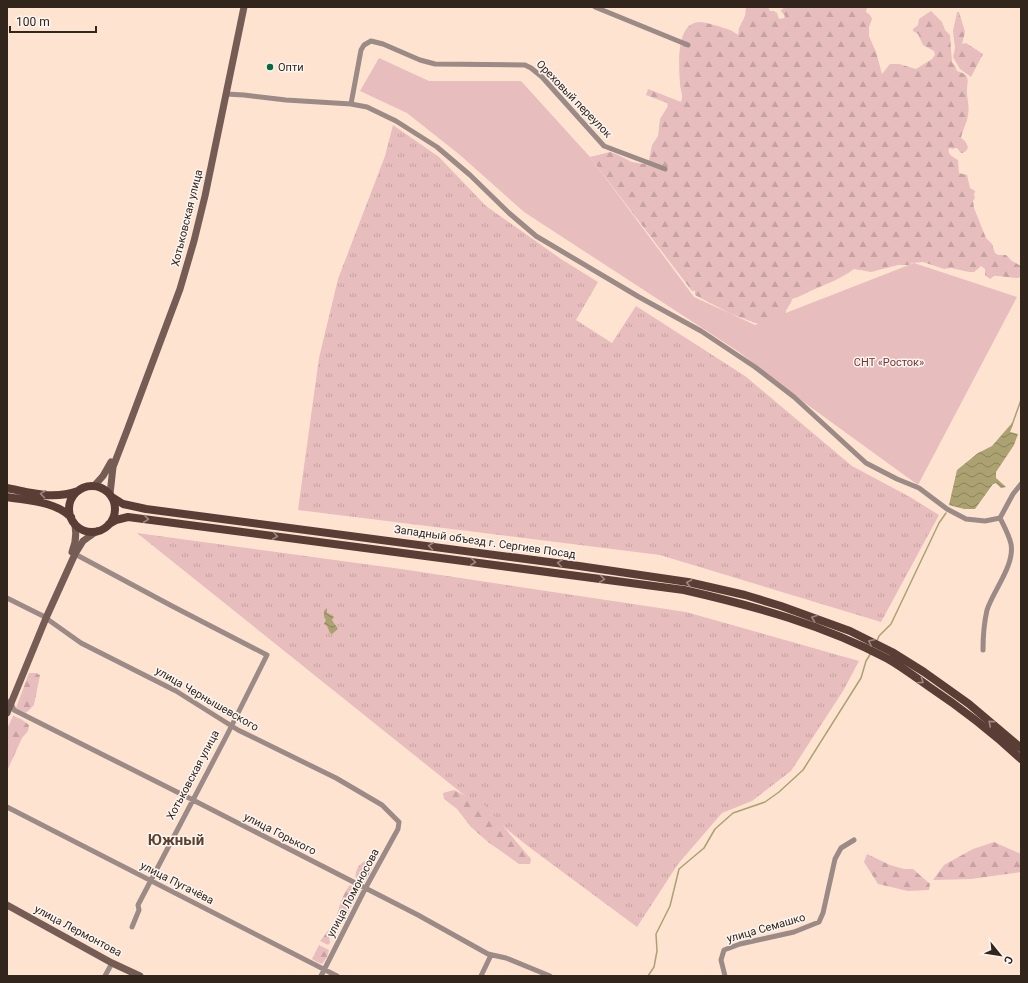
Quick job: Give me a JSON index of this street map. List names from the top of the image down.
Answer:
{
  "streets": {
    "main road": ["Хотьковская улица", "Западный объезд г. Сергиев Посад", "улица Лермонтова"],
    "street": [
      "Ореховый переулок",
      "улица Чернышевского",
      "улица Горького",
      "улица Пугачёва",
      "улица Ломоносова",
      "улица Семашко"
    ]
  },
  "crossings": [
    ["Хотьковская улица", "улица Чернышевского"],
    ["Хотьковская улица", "улица Горького"],
    ["Хотьковская улица", "улица Пугачёва"],
    ["улица Чернышевского", "улица Ломоносова"],
    ["улица Горького", "улица Ломоносова"],
    ["улица Пугачёва", "улица Ломоносова"]
  ],
  "districts": ["Южный"],
  "parks": ["СНТ «Росток»"],
  "places": ["Опти"],
  "scale_bar": "100 m",
  "north": "bottom right"
}
